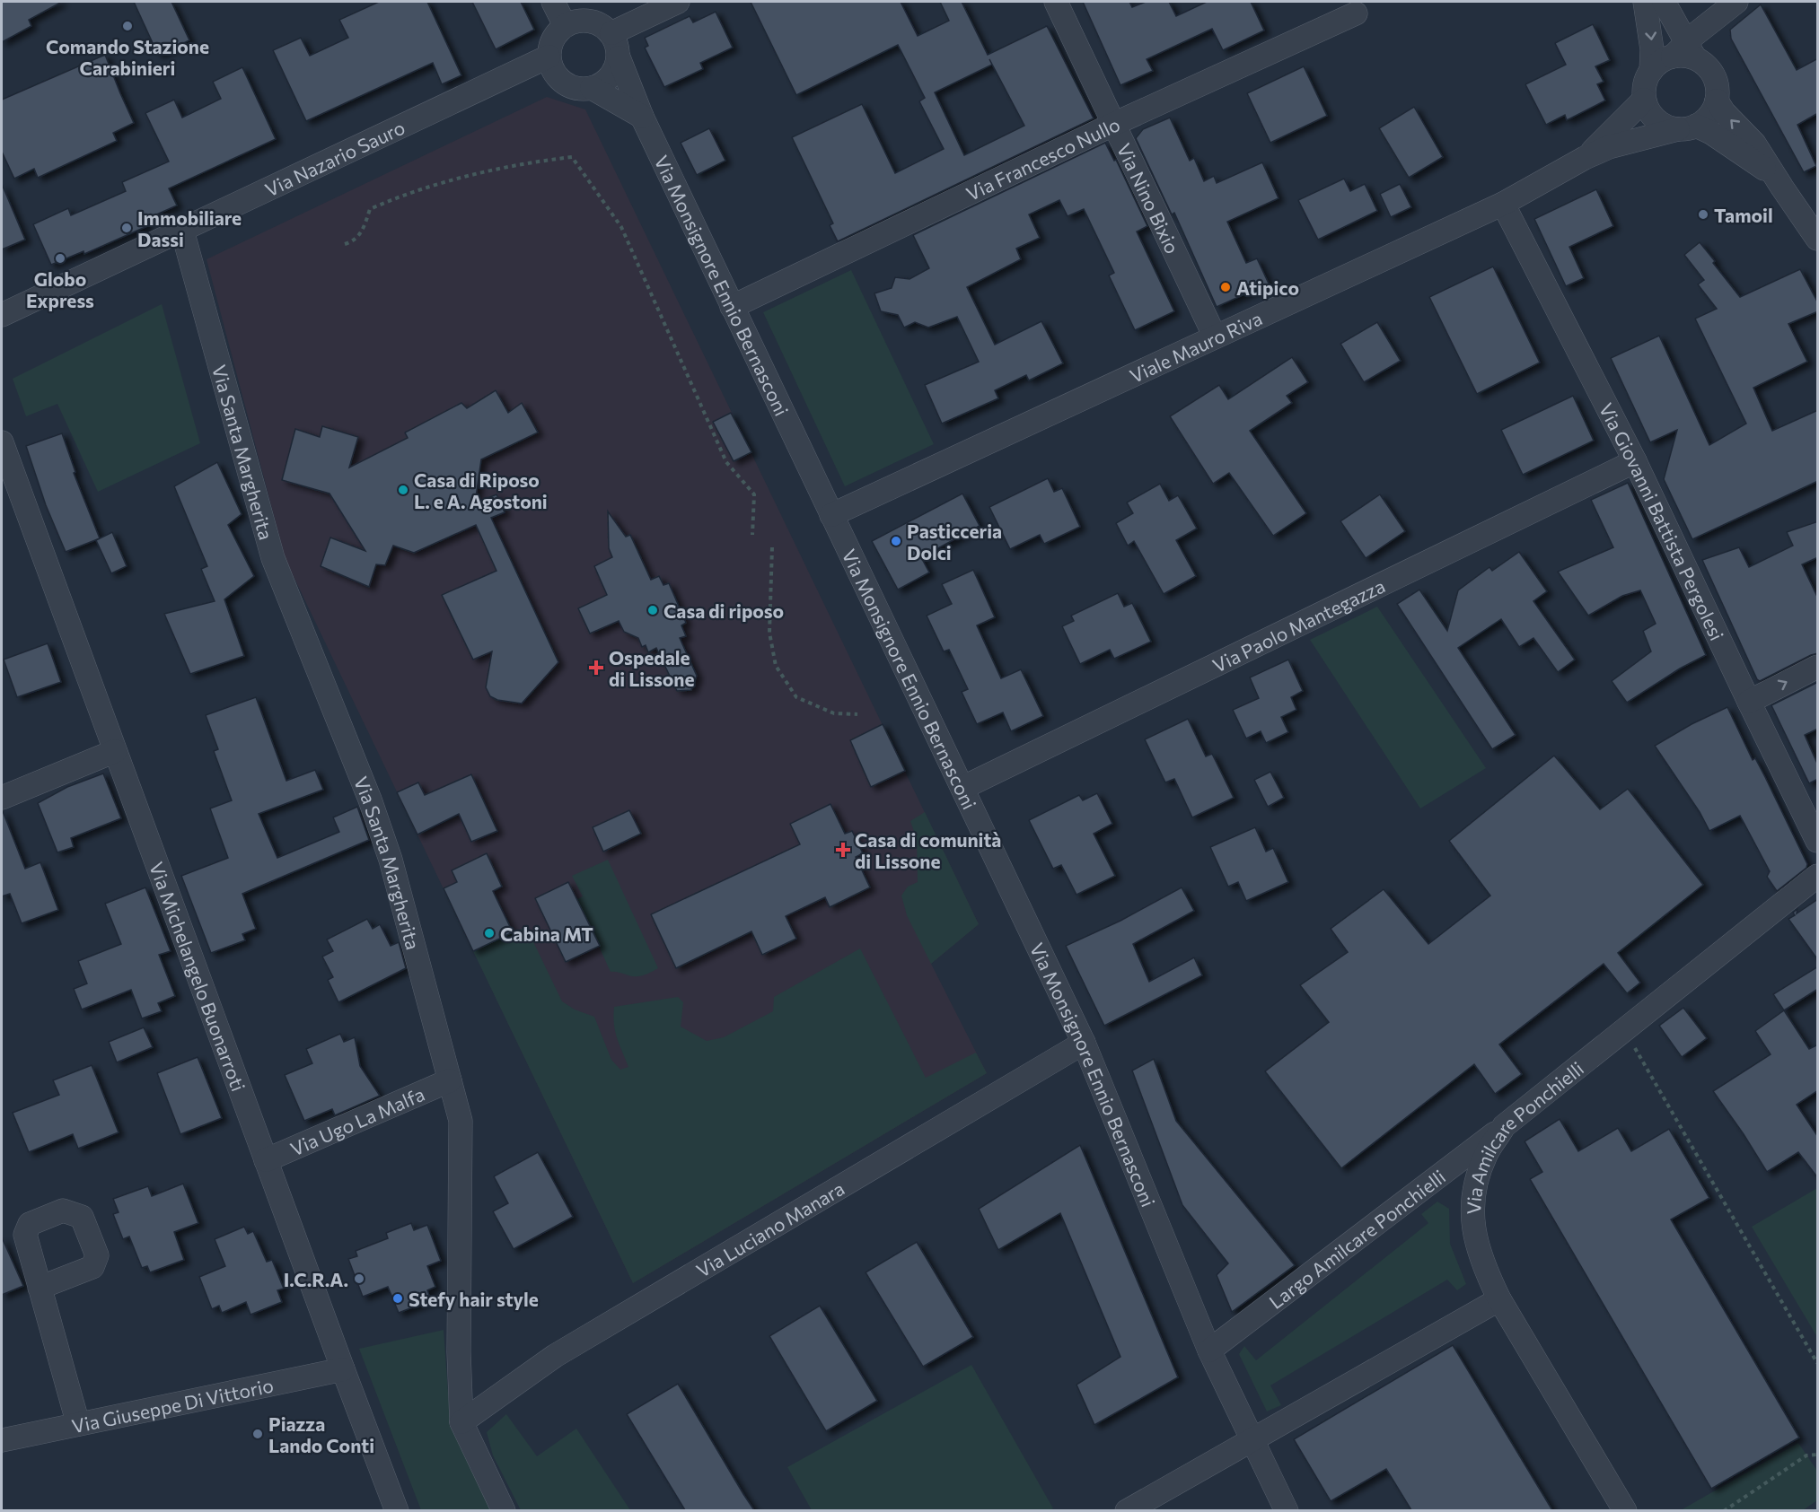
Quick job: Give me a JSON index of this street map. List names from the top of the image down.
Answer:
{
  "streets": {
    "street": [
      "Via Nazario Sauro",
      "Via Francesco Nullo",
      "Via Nino Bixio",
      "Via Monsignore Ennio Bernasconi",
      "Viale Mauro Riva",
      "Via Santa Margherita",
      "Via Giovanni Battista Pergolesi",
      "Via Paolo Mantegazza",
      "Via Michelangelo Buonarroti",
      "Via Ugo La Malfa",
      "Via Amilcare Ponchielli",
      "Via Luciano Manara",
      "Largo Amilcare Ponchielli",
      "Via Giuseppe Di Vittorio"
    ]
  },
  "crossings": [
    ["Via Nazario Sauro", "Via Monsignore Ennio Bernasconi"],
    ["Via Nazario Sauro", "Via Santa Margherita"],
    ["Via Francesco Nullo", "Via Nino Bixio"],
    ["Via Francesco Nullo", "Via Monsignore Ennio Bernasconi"],
    ["Via Nino Bixio", "Viale Mauro Riva"],
    ["Via Monsignore Ennio Bernasconi", "Viale Mauro Riva"],
    ["Via Monsignore Ennio Bernasconi", "Via Paolo Mantegazza"],
    ["Via Monsignore Ennio Bernasconi", "Via Luciano Manara"],
    ["Via Monsignore Ennio Bernasconi", "Largo Amilcare Ponchielli"],
    ["Viale Mauro Riva", "Via Giovanni Battista Pergolesi"],
    ["Via Santa Margherita", "Via Ugo La Malfa"],
    ["Via Santa Margherita", "Via Luciano Manara"],
    ["Via Giovanni Battista Pergolesi", "Via Paolo Mantegazza"],
    ["Via Michelangelo Buonarroti", "Via Ugo La Malfa"],
    ["Via Michelangelo Buonarroti", "Via Giuseppe Di Vittorio"],
    ["Via Amilcare Ponchielli", "Largo Amilcare Ponchielli"]
  ],
  "places": {
    "other": [
      "Comando Stazione Carabinieri",
      "Tamoil",
      "Immobiliare Dassi",
      "Globo Express",
      "Atipico",
      "Casa di Riposo L. e A. Agostoni",
      "Pasticceria Dolci",
      "Casa di riposo",
      "Cabina MT",
      "I.C.R.A.",
      "Stefy hair style",
      "Piazza Lando Conti"
    ],
    "health": ["Ospedale di Lissone", "Casa di comunità di Lissone"]
  }
}
